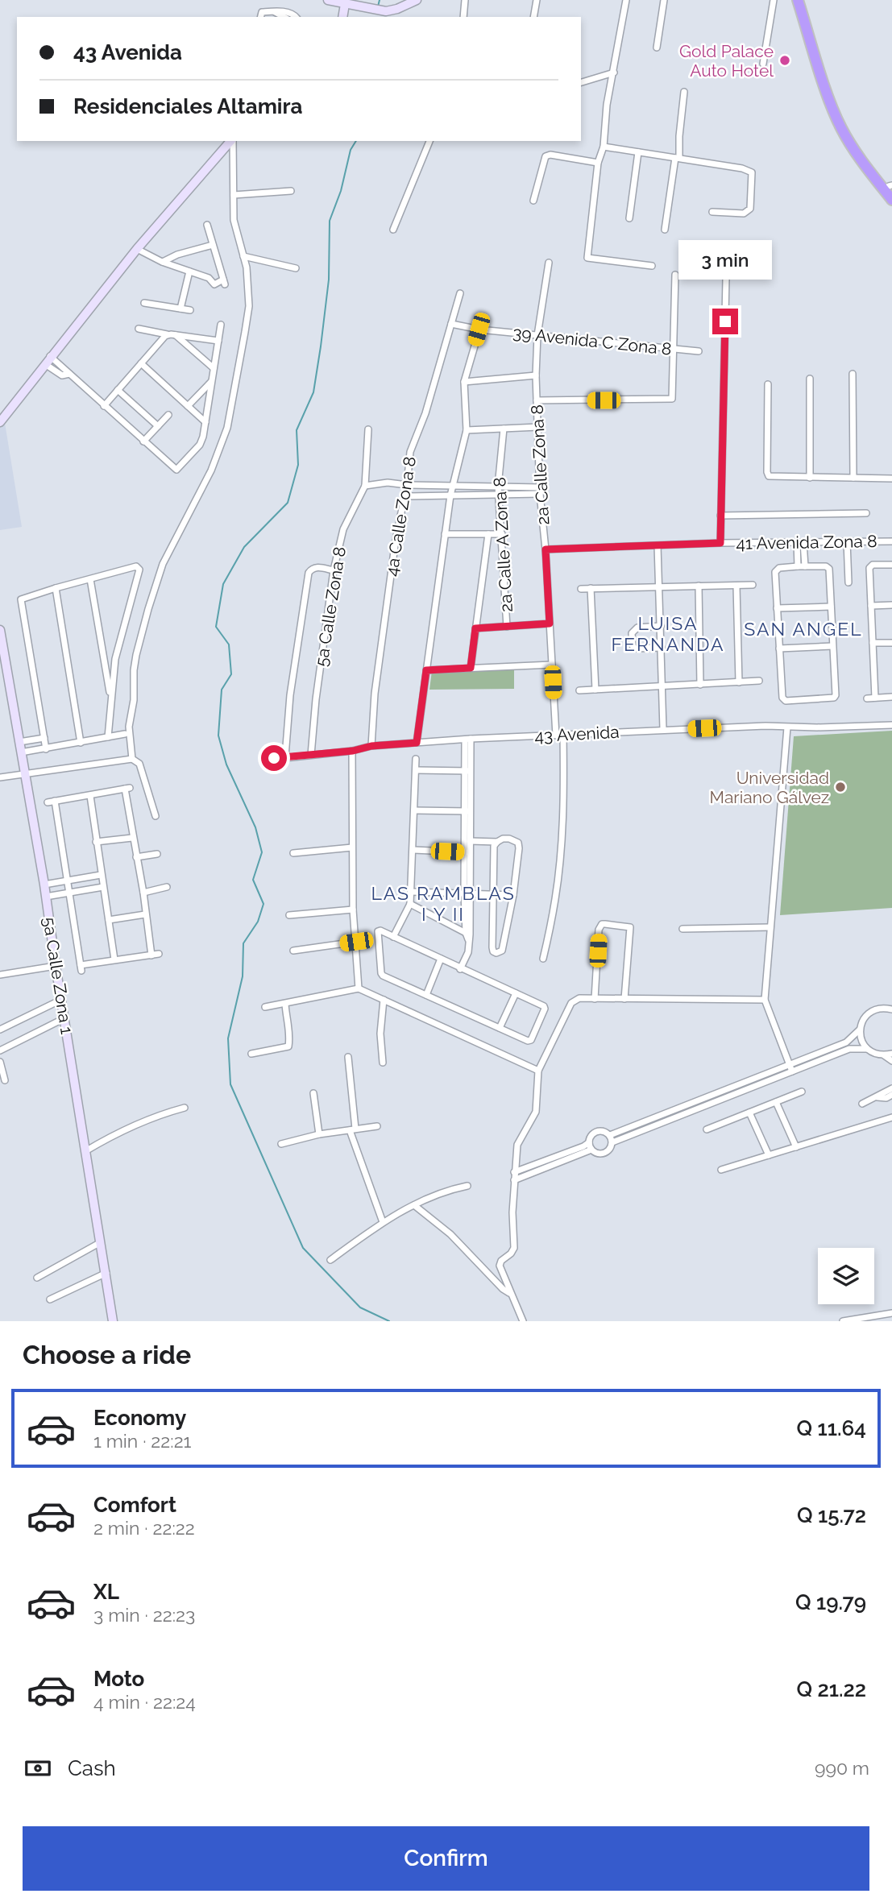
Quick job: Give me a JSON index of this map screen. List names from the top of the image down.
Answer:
{
  "streets": {
    "street": [
      "39 Avenida C Zona 8",
      "2a Calle Zona 8",
      "4a Calle Zona 8",
      "41 Avenida Zona 8",
      "2a Calle A Zona 8",
      "5a Calle Zona 8",
      "43 Avenida",
      "5a Calle Zona 1"
    ]
  },
  "crossings": [
    ["39 Avenida C Zona 8", "2a Calle Zona 8"],
    ["39 Avenida C Zona 8", "4a Calle Zona 8"],
    ["2a Calle Zona 8", "41 Avenida Zona 8"],
    ["2a Calle Zona 8", "43 Avenida"],
    ["4a Calle Zona 8", "43 Avenida"],
    ["5a Calle Zona 8", "43 Avenida"]
  ],
  "districts": ["LUISA FERNANDA", "SAN ANGEL", "LAS RAMBLAS I Y II"],
  "places": ["Gold Palace Auto Hotel", "Universidad Mariano Gálvez"],
  "page": {
    "banner": ["43 Avenida", "Residenciales Altamira"],
    "bubble": "3 min",
    "heading": "Choose a ride",
    "list": [
      {
        "name": "Economy",
        "note": "1 min · 22:21",
        "value": "Q 11.64"
      },
      {
        "name": "Comfort",
        "note": "2 min · 22:22",
        "value": "Q 15.72"
      },
      {
        "name": "XL",
        "note": "3 min · 22:23",
        "value": "Q 19.79"
      },
      {
        "name": "Moto",
        "note": "4 min · 22:24",
        "value": "Q 21.22"
      }
    ],
    "pay": ["Cash", "990 m"],
    "buttons": "Confirm"
  }
}
